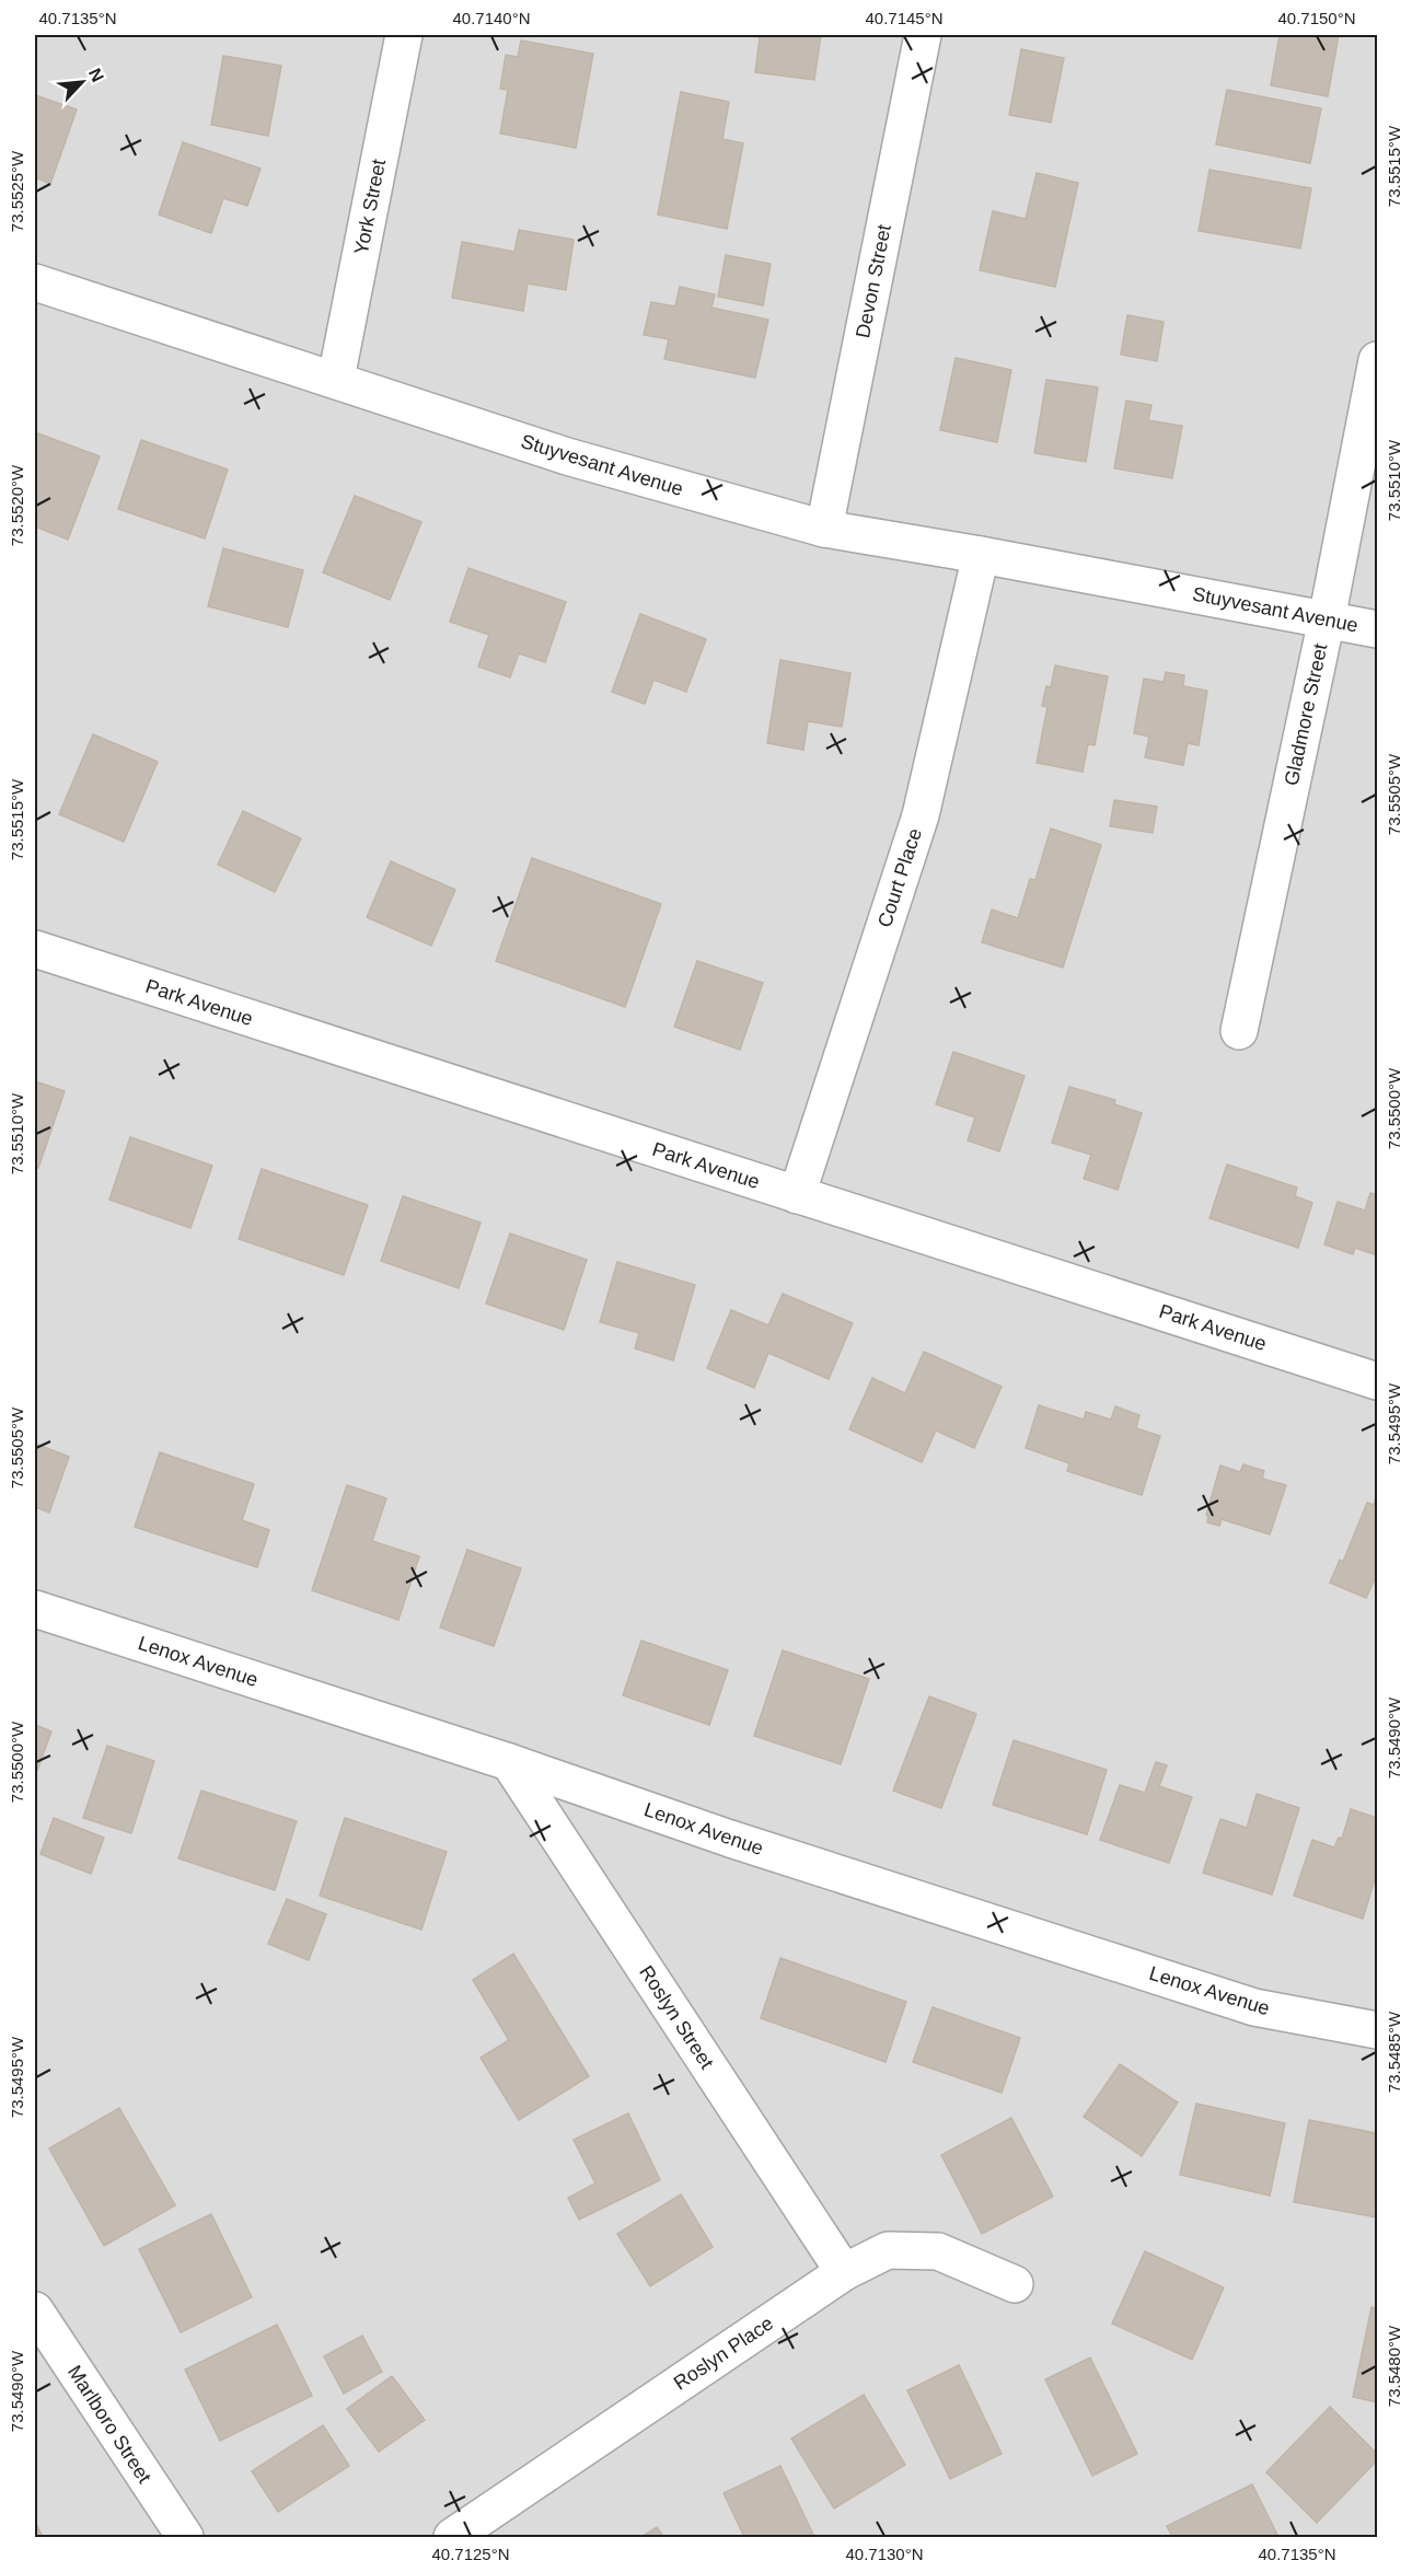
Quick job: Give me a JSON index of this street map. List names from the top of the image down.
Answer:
{
  "streets": {
    "street": [
      "York Street",
      "Devon Street",
      "Stuyvesant Avenue",
      "Gladmore Street",
      "Court Place",
      "Park Avenue",
      "Lenox Avenue",
      "Roslyn Street",
      "Roslyn Place",
      "Marlboro Street"
    ]
  },
  "crossings": [
    ["York Street", "Stuyvesant Avenue"],
    ["Devon Street", "Stuyvesant Avenue"],
    ["Stuyvesant Avenue", "Gladmore Street"],
    ["Stuyvesant Avenue", "Court Place"],
    ["Court Place", "Park Avenue"],
    ["Lenox Avenue", "Roslyn Street"],
    ["Roslyn Street", "Roslyn Place"]
  ],
  "north": "top right",
  "coordinates": [
    "40.7135°N",
    "40.7140°N",
    "40.7145°N",
    "40.7150°N",
    "73.5515°W",
    "73.5525°W",
    "73.5510°W",
    "73.5520°W",
    "73.5505°W",
    "73.5500°W",
    "73.5495°W",
    "73.5490°W",
    "73.5485°W",
    "73.5480°W",
    "40.7125°N",
    "40.7130°N"
  ]
}
